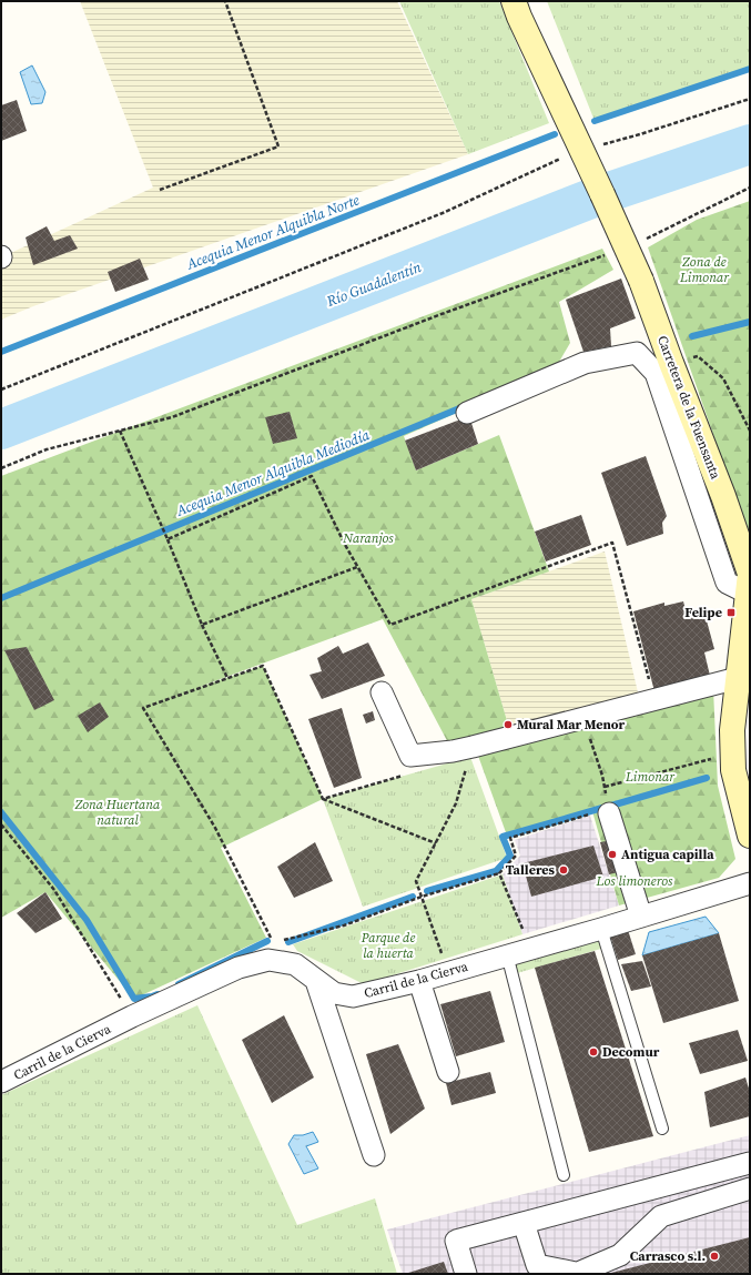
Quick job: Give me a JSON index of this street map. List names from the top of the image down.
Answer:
{
  "streets": {
    "main road": ["Carretera de la Fuensanta"],
    "street": ["Carril de la Cierva"]
  },
  "water": ["Acequia Menor Alquibla Norte", "Río Guadalentín", "Acequia Menor Alquibla Mediodía"],
  "parks": [
    "Zona de Limonar",
    "Naranjos",
    "Limonar",
    "Zona Huertana natural",
    "Los limoneros",
    "Parque de la huerta"
  ],
  "places": {
    "transit": ["Felipe"],
    "other": [
      "Mural Mar Menor",
      "Antigua capilla",
      "Talleres",
      "Decomur",
      "Carrasco s.l."
    ]
  }
}
